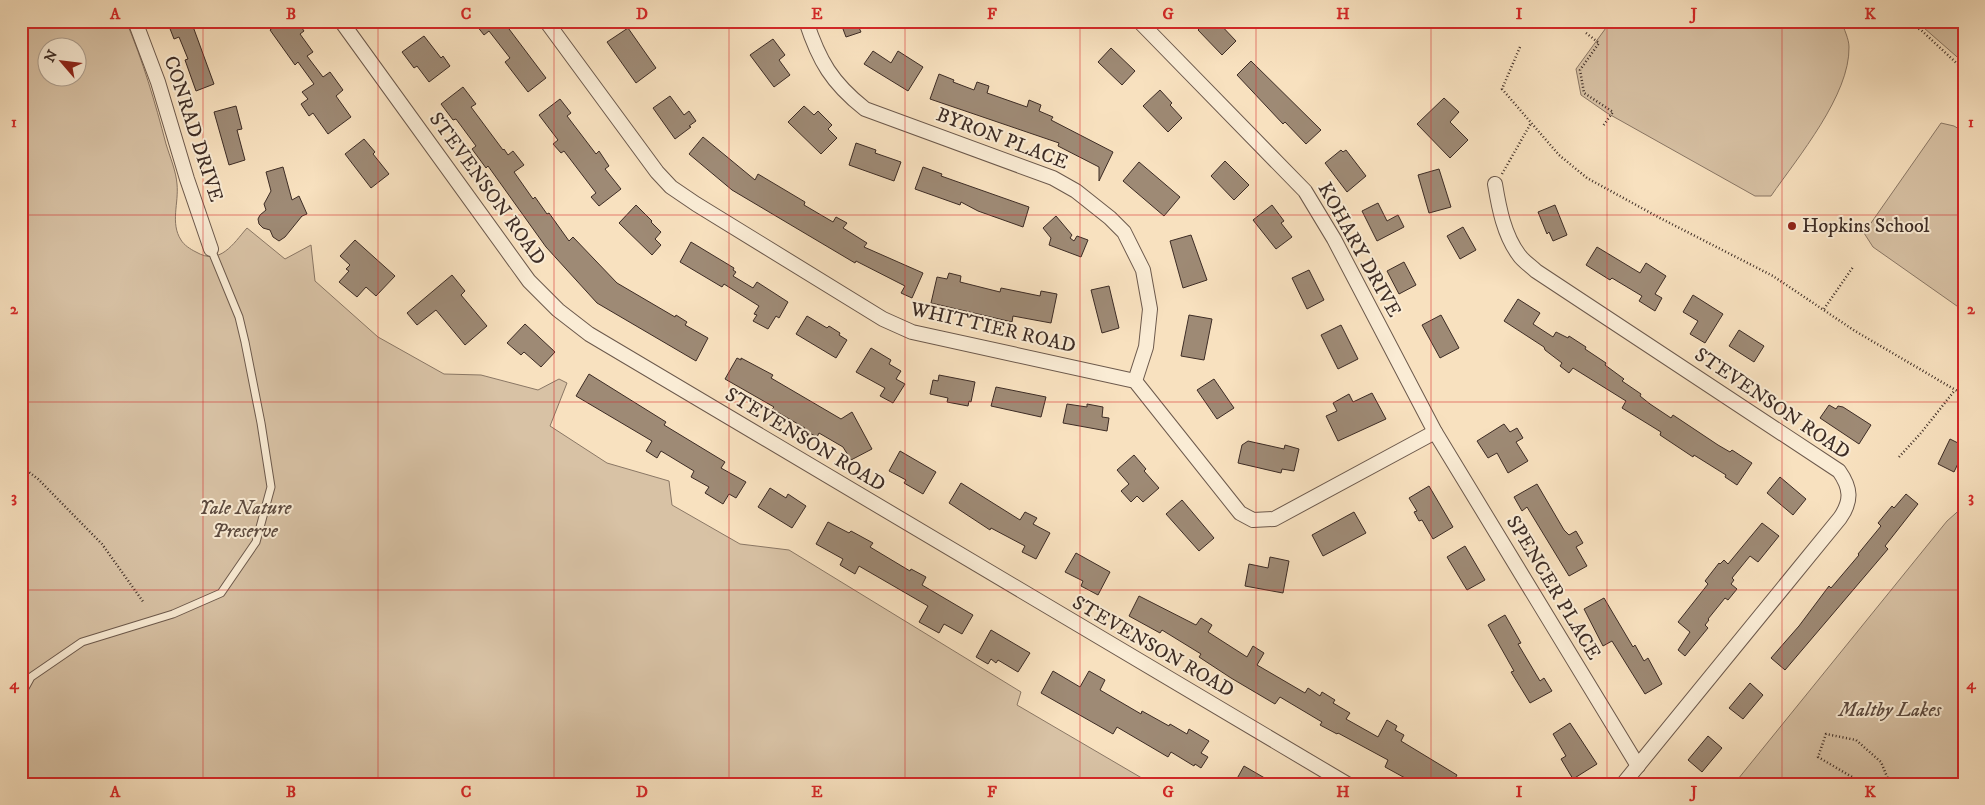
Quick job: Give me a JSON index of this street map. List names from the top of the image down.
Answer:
{
  "streets": {
    "street": [
      "CONRAD DRIVE",
      "BYRON PLACE",
      "STEVENSON ROAD",
      "KOHARY DRIVE",
      "WHITTIER ROAD",
      "SPENCER PLACE"
    ]
  },
  "crossings": [
    ["BYRON PLACE", "WHITTIER ROAD"],
    ["STEVENSON ROAD", "SPENCER PLACE"],
    ["KOHARY DRIVE", "SPENCER PLACE"]
  ],
  "parks": ["Yale Nature Preserve", "Maltby Lakes"],
  "places": ["Hopkins School"],
  "north": "top left",
  "grid": {
    "columns": [
      "A",
      "B",
      "C",
      "D",
      "E",
      "F",
      "G",
      "H",
      "I",
      "J",
      "K"
    ],
    "rows": [
      "1",
      "2",
      "3",
      "4"
    ]
  }
}
